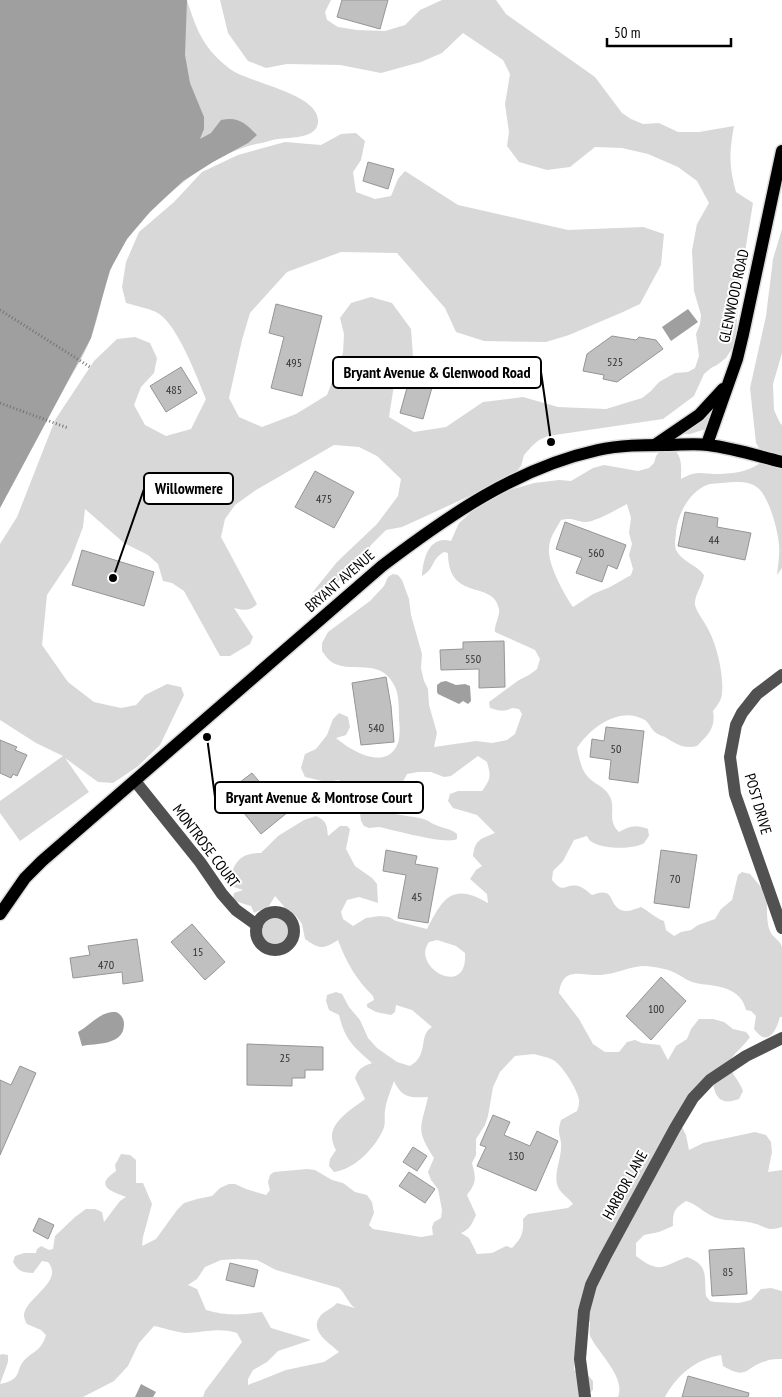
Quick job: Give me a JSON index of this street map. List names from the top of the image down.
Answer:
{
  "streets": {
    "main road": ["GLENWOOD ROAD", "BRYANT AVENUE"],
    "street": ["POST DRIVE", "MONTROSE COURT", "HARBOR LANE"]
  },
  "crossings": [
    ["GLENWOOD ROAD", "BRYANT AVENUE"],
    ["BRYANT AVENUE", "MONTROSE COURT"]
  ],
  "places": ["Bryant Avenue & Glenwood Road", "Willowmere", "Bryant Avenue & Montrose Court"],
  "house_numbers": [
    "525",
    "495",
    "485",
    "475",
    "44",
    "560",
    "550",
    "540",
    "50",
    "70",
    "45",
    "15",
    "470",
    "100",
    "25",
    "130",
    "85"
  ],
  "scale_bar": "50 m"
}
